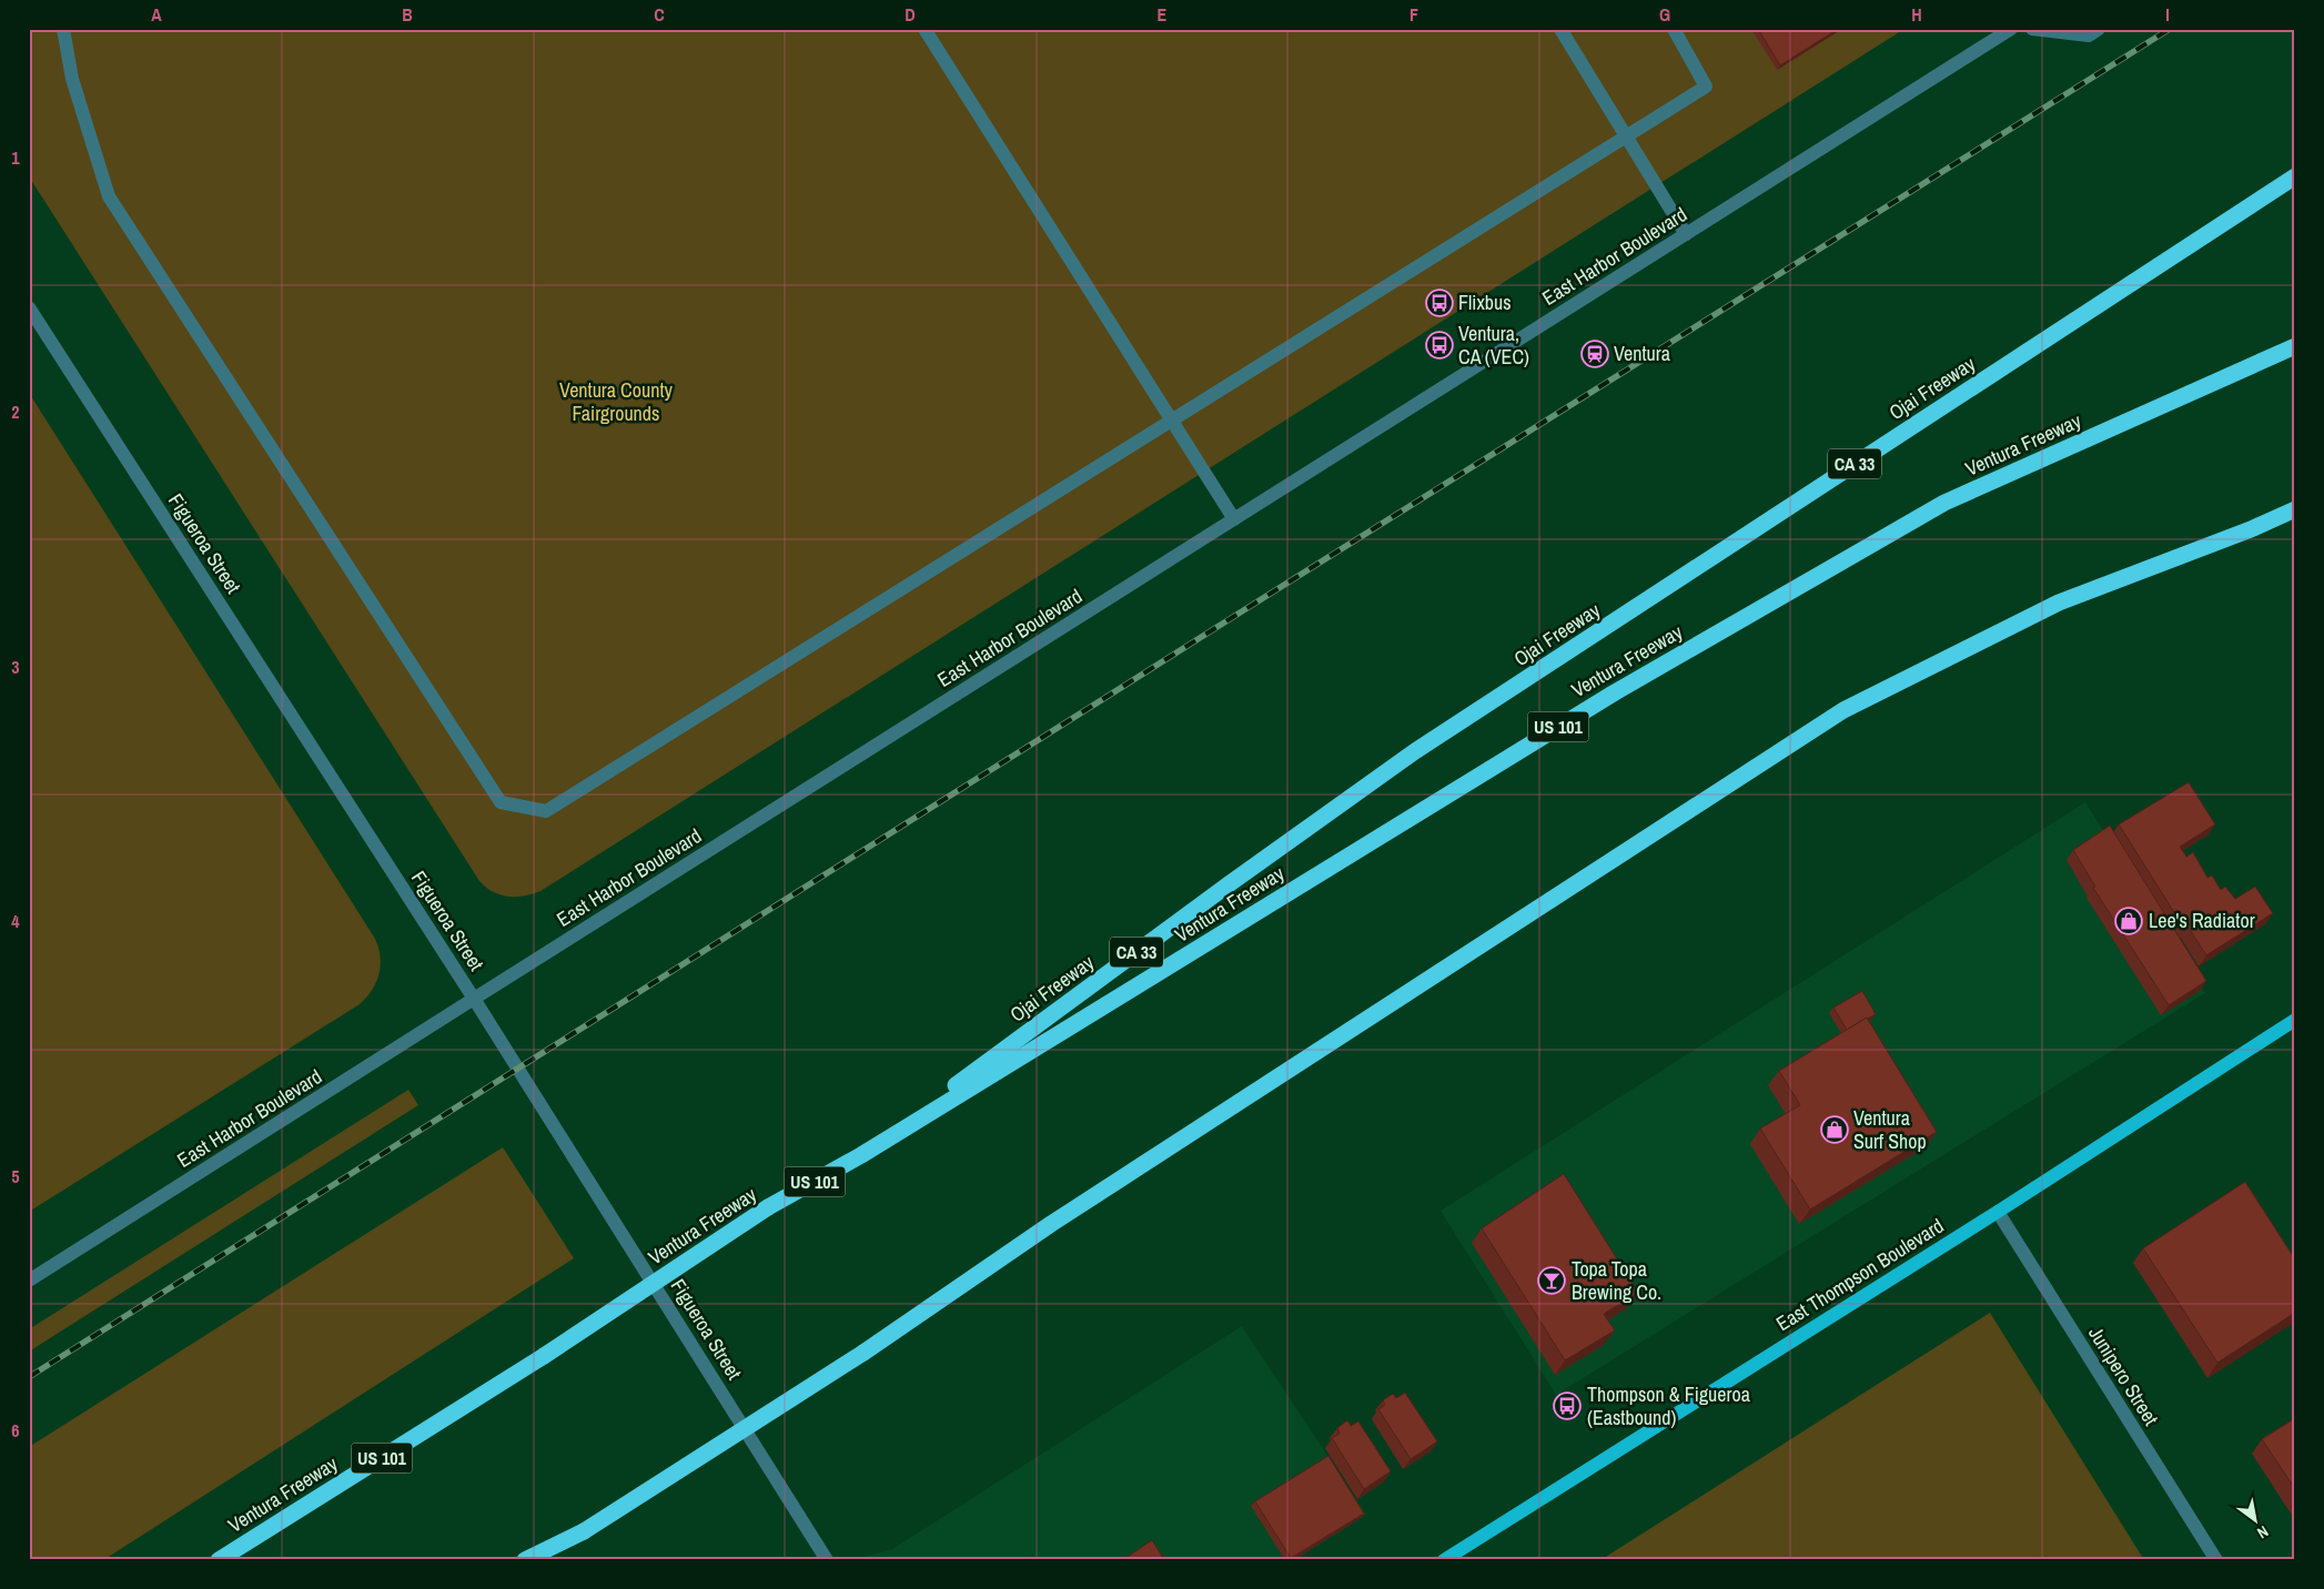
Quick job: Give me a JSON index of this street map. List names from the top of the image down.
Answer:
{
  "streets": {
    "highway": [
      "Ojai Freeway",
      "Ventura Freeway",
      "CA 33",
      "US 101"
    ],
    "main road": ["East Thompson Boulevard"],
    "street": ["East Harbor Boulevard", "Figueroa Street", "Junipero Street"]
  },
  "crossings": [
    ["East Harbor Boulevard", "Figueroa Street"],
    ["Ojai Freeway", "Ventura Freeway"],
    ["East Thompson Boulevard", "Junipero Street"]
  ],
  "parks": ["Ventura County Fairgrounds"],
  "places": {
    "bus stop": ["Flixbus", "Ventura, CA (VEC)", "Thompson & Figueroa (Eastbound)"],
    "station": ["Ventura"],
    "shop": ["Lee's Radiator", "Ventura Surf Shop"],
    "bar": ["Topa Topa Brewing Co."]
  },
  "north": "bottom right",
  "grid": {
    "columns": [
      "A",
      "B",
      "C",
      "D",
      "E",
      "F",
      "G",
      "H",
      "I"
    ],
    "rows": [
      "1",
      "2",
      "3",
      "4",
      "5",
      "6"
    ]
  }
}
